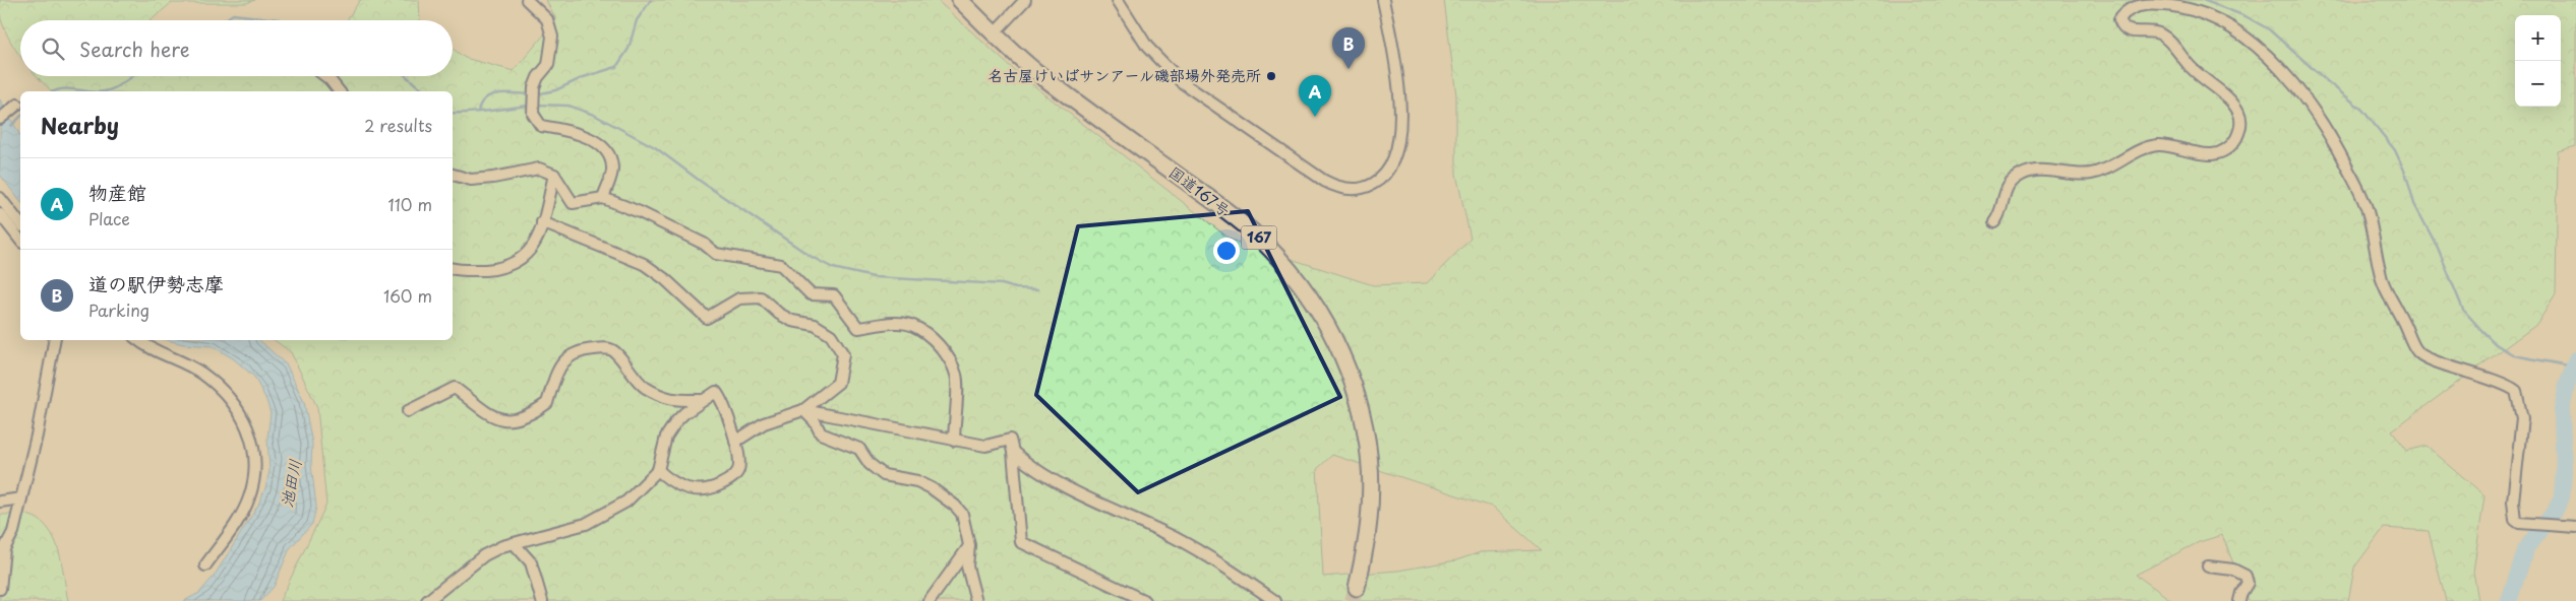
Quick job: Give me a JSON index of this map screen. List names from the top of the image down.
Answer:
{
  "streets": {
    "highway": ["国道167号", "167"]
  },
  "water": ["池田川"],
  "places": ["名古屋けいばサンアール磯部場外発売所"],
  "page": {
    "map_buttons": ["+", "−"],
    "search": "Search here",
    "pins": ["B", "A"],
    "heading": ["Nearby", "2 results"],
    "list": [
      {
        "mark": "A",
        "name": "物産館",
        "note": "Place",
        "value": "110 m"
      },
      {
        "mark": "B",
        "name": "道の駅伊勢志摩",
        "note": "Parking",
        "value": "160 m"
      }
    ]
  }
}
